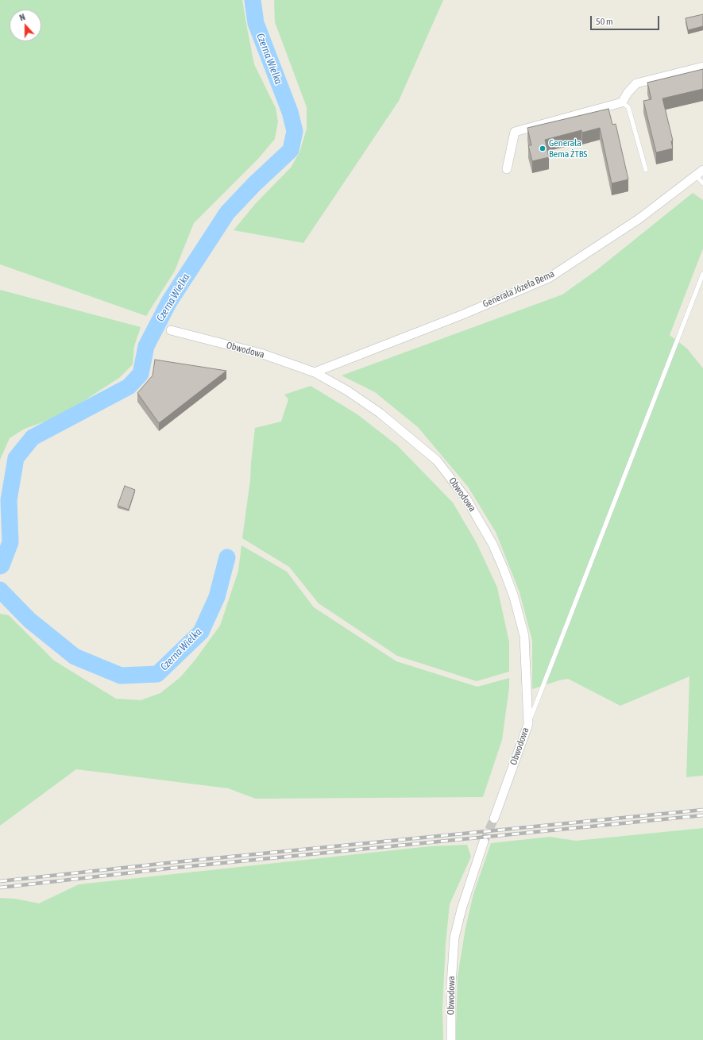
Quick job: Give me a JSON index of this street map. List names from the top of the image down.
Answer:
{
  "streets": {
    "street": ["Generała Józefa Bema", "Obwodowa"]
  },
  "crossings": [
    ["Generała Józefa Bema", "Obwodowa"]
  ],
  "water": ["Czerna Wielka"],
  "places": ["Generała Bema ŻTBS"],
  "scale_bar": "50 m",
  "north": "top"
}
